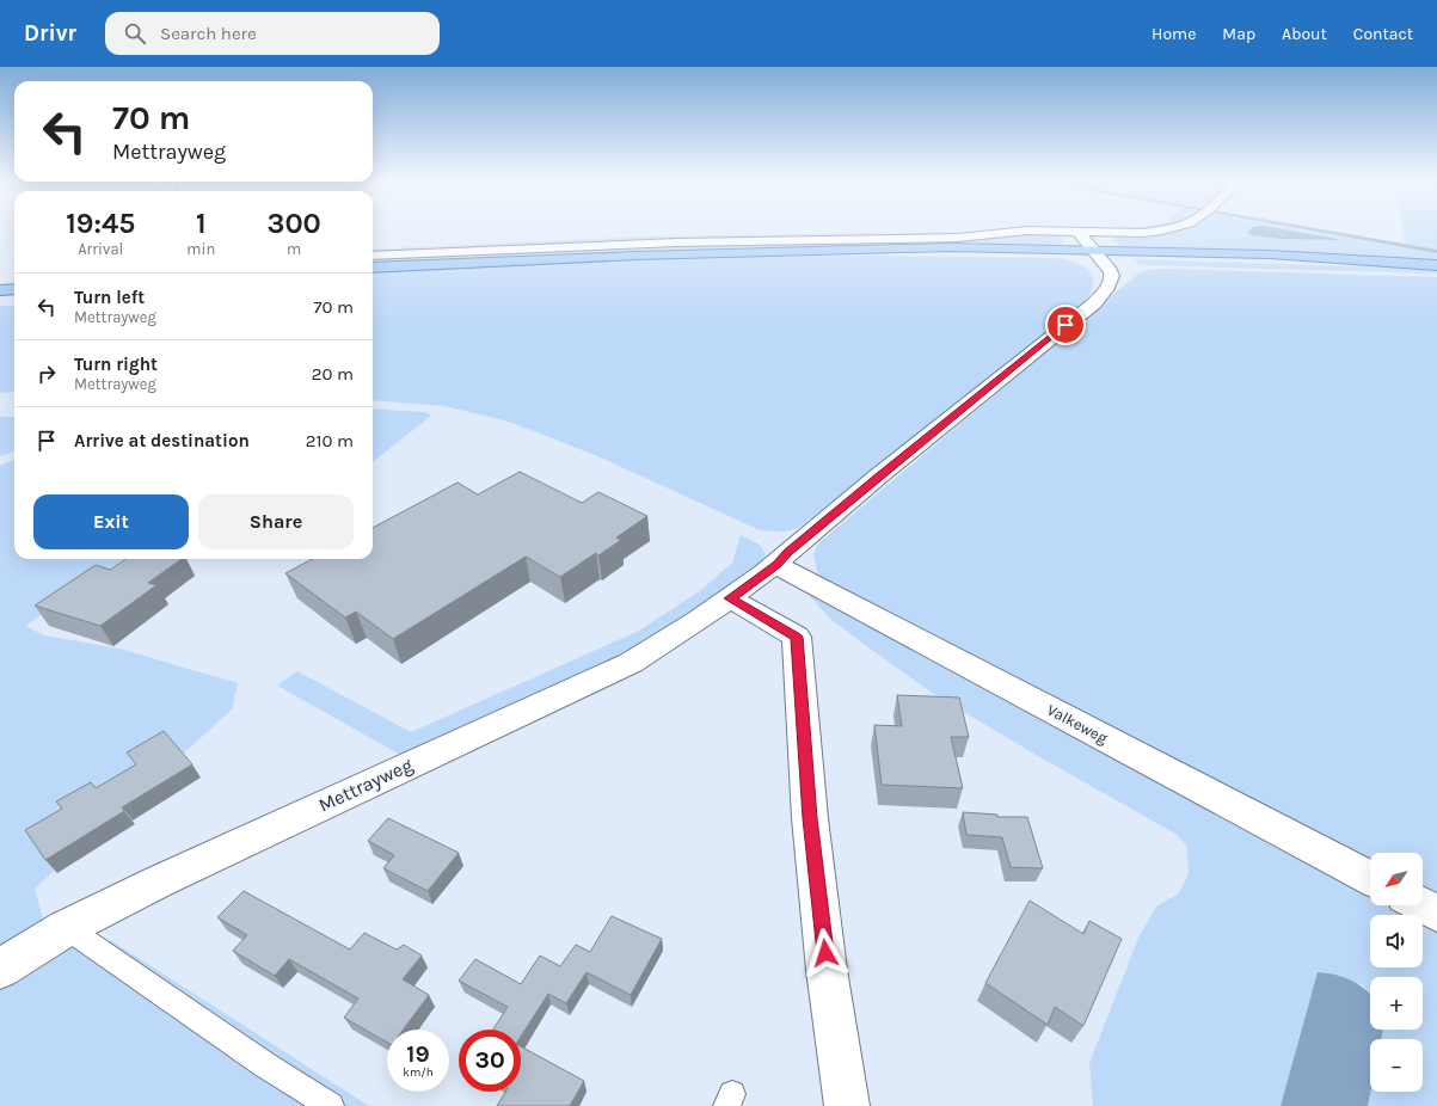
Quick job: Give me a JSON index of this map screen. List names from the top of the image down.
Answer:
{
  "streets": {
    "street": ["Valkeweg", "Mettrayweg"]
  },
  "crossings": [
    ["Valkeweg", "Mettrayweg"]
  ],
  "north": "bottom left",
  "page": {
    "header": "Drivr",
    "search": "Search here",
    "nav": [
      "Home",
      "Map",
      "About",
      "Contact"
    ],
    "turn": ["70 m", "Mettrayweg"],
    "eta": [
      "19:45",
      "Arrival",
      "1",
      "min",
      "300",
      "m"
    ],
    "list": [
      {
        "name": "Turn left",
        "note": "Mettrayweg",
        "value": "70 m"
      },
      {
        "name": "Turn right",
        "note": "Mettrayweg",
        "value": "20 m"
      },
      {
        "name": "Arrive at destination",
        "value": "210 m"
      }
    ],
    "buttons": ["Exit", "Share"],
    "map_buttons": ["+", "−"],
    "speed": "19 km/h",
    "limit": "30"
  }
}
